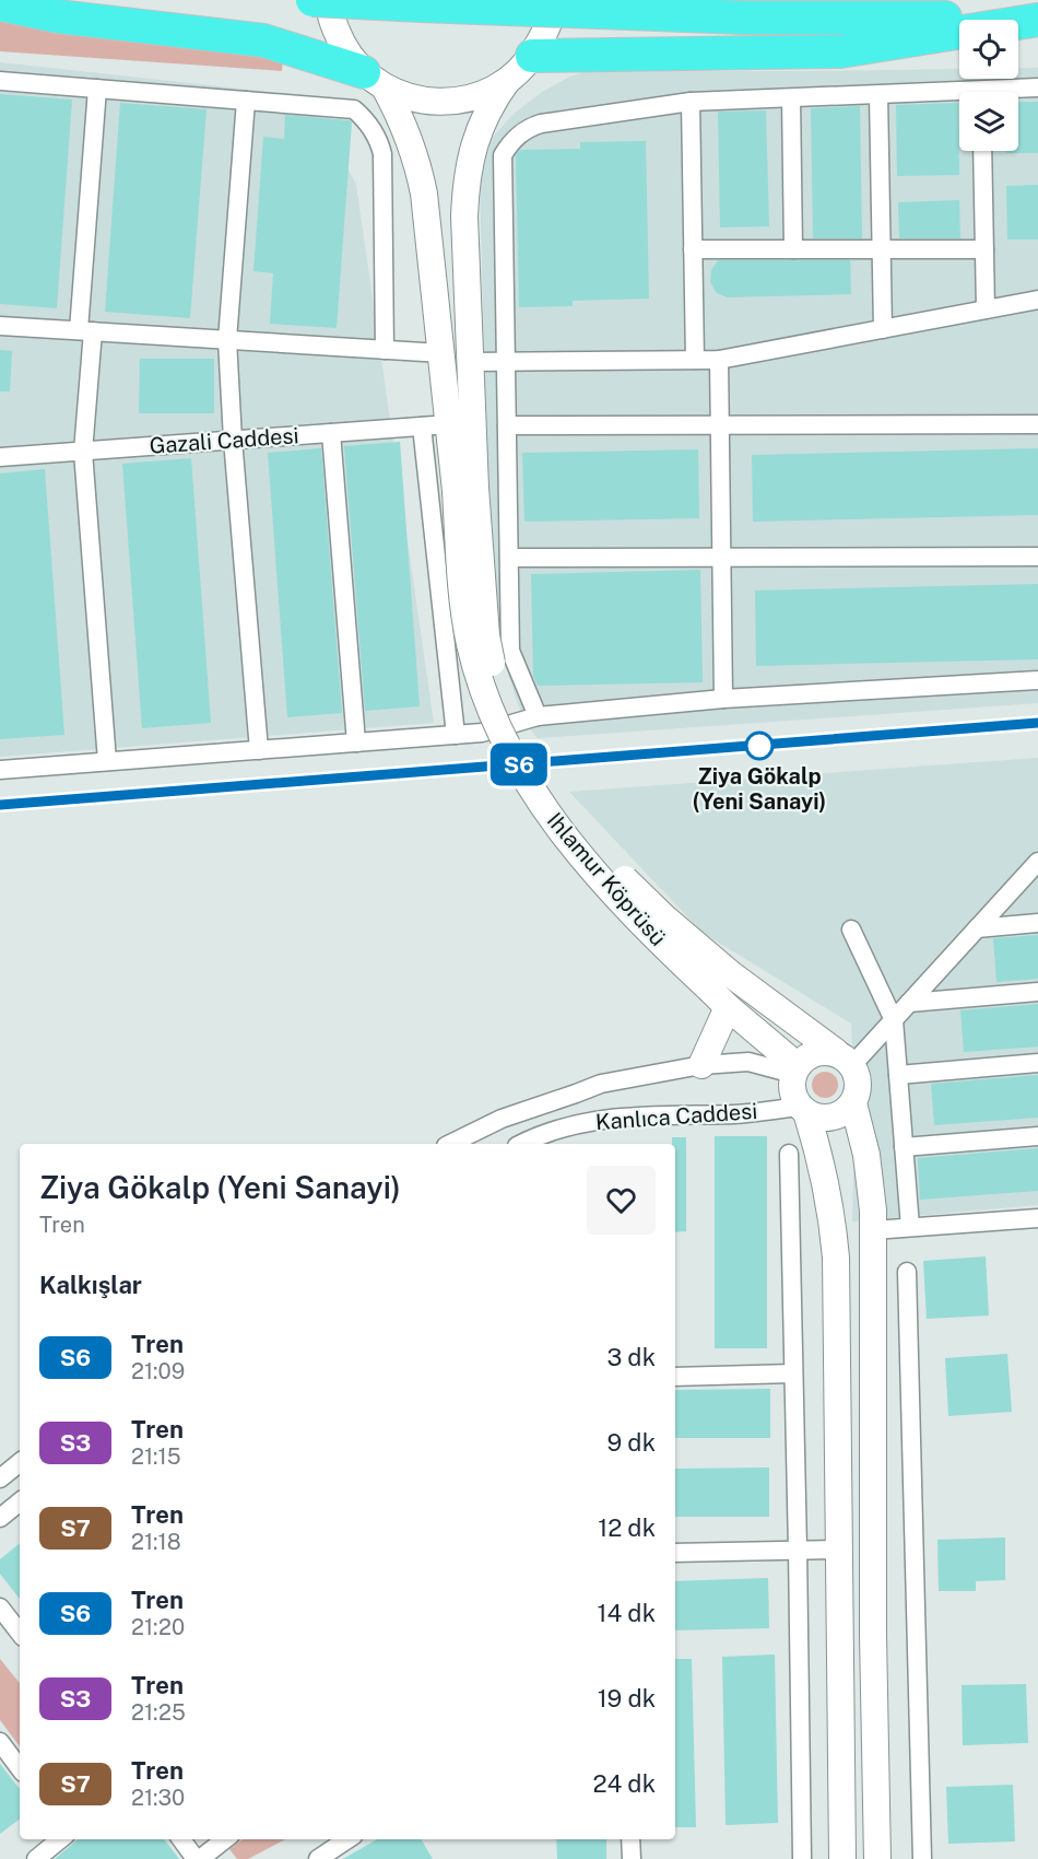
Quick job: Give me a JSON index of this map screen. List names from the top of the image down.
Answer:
{
  "streets": {
    "street": ["Gazali Caddesi", "Ihlamur Köprüsü", "Kanlıca Caddesi"]
  },
  "places": ["Ziya Gökalp (Yeni Sanayi)"],
  "page": {
    "on_map": "S6",
    "heading": [
      ["Ziya Gökalp (Yeni Sanayi)", "Tren"],
      "Kalkışlar"
    ],
    "list": [
      {
        "mark": "S6",
        "name": "Tren",
        "note": "21:09",
        "value": "3 dk"
      },
      {
        "mark": "S3",
        "name": "Tren",
        "note": "21:15",
        "value": "9 dk"
      },
      {
        "mark": "S7",
        "name": "Tren",
        "note": "21:18",
        "value": "12 dk"
      },
      {
        "mark": "S6",
        "name": "Tren",
        "note": "21:20",
        "value": "14 dk"
      },
      {
        "mark": "S3",
        "name": "Tren",
        "note": "21:25",
        "value": "19 dk"
      },
      {
        "mark": "S7",
        "name": "Tren",
        "note": "21:30",
        "value": "24 dk"
      }
    ]
  }
}
